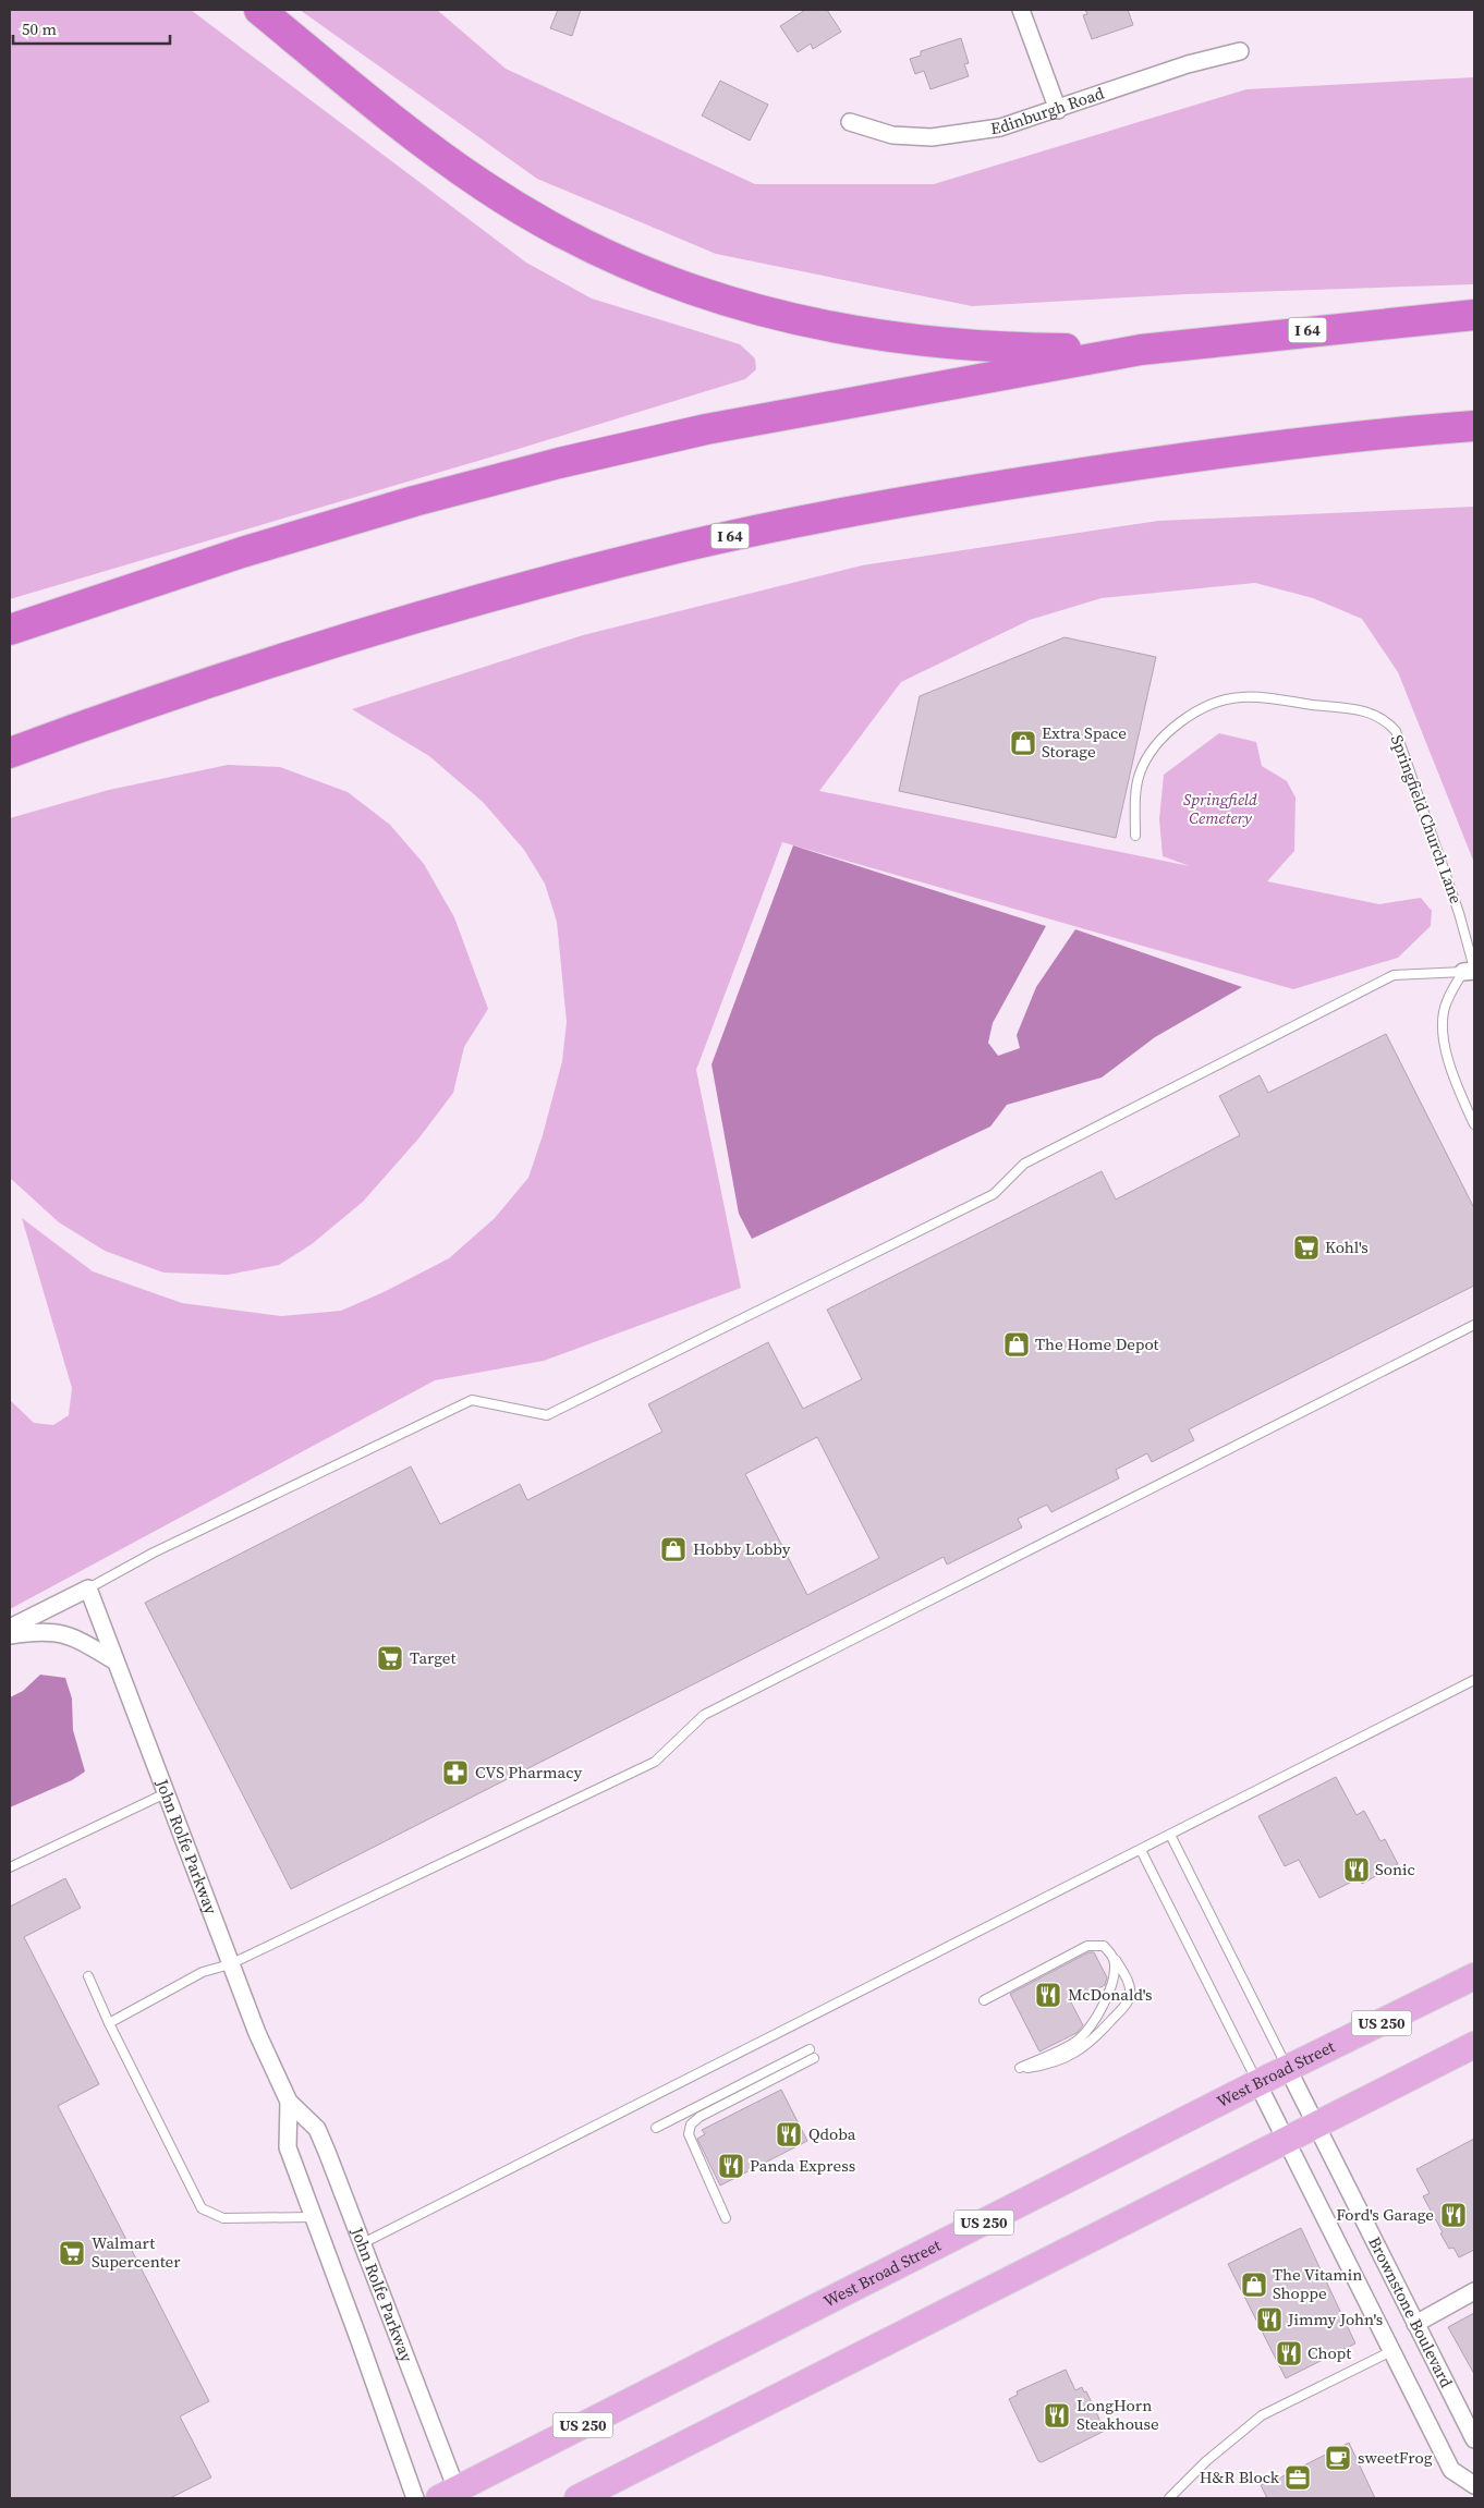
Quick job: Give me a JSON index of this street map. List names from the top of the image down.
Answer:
{
  "streets": {
    "highway": ["I 64"],
    "main road": ["US 250", "West Broad Street"],
    "street": ["Edinburgh Road", "John Rolfe Parkway", "Brownstone Boulevard"],
    "lane": ["Springfield Church Lane"]
  },
  "crossings": [
    ["John Rolfe Parkway", "West Broad Street"],
    ["West Broad Street", "Brownstone Boulevard"]
  ],
  "parks": ["Springfield Cemetery"],
  "places": {
    "shop": [
      "Extra Space Storage",
      "The Home Depot",
      "Hobby Lobby",
      "The Vitamin Shoppe"
    ],
    "supermarket": ["Kohl's", "Target", "Walmart Supercenter"],
    "pharmacy": ["CVS Pharmacy"],
    "restaurant": [
      "Sonic",
      "McDonald's",
      "Qdoba",
      "Panda Express",
      "Ford's Garage",
      "Jimmy John's",
      "Chopt",
      "LongHorn Steakhouse"
    ],
    "cafe": ["sweetFrog"],
    "office": ["H&R Block"]
  },
  "scale_bar": "50 m"
}
